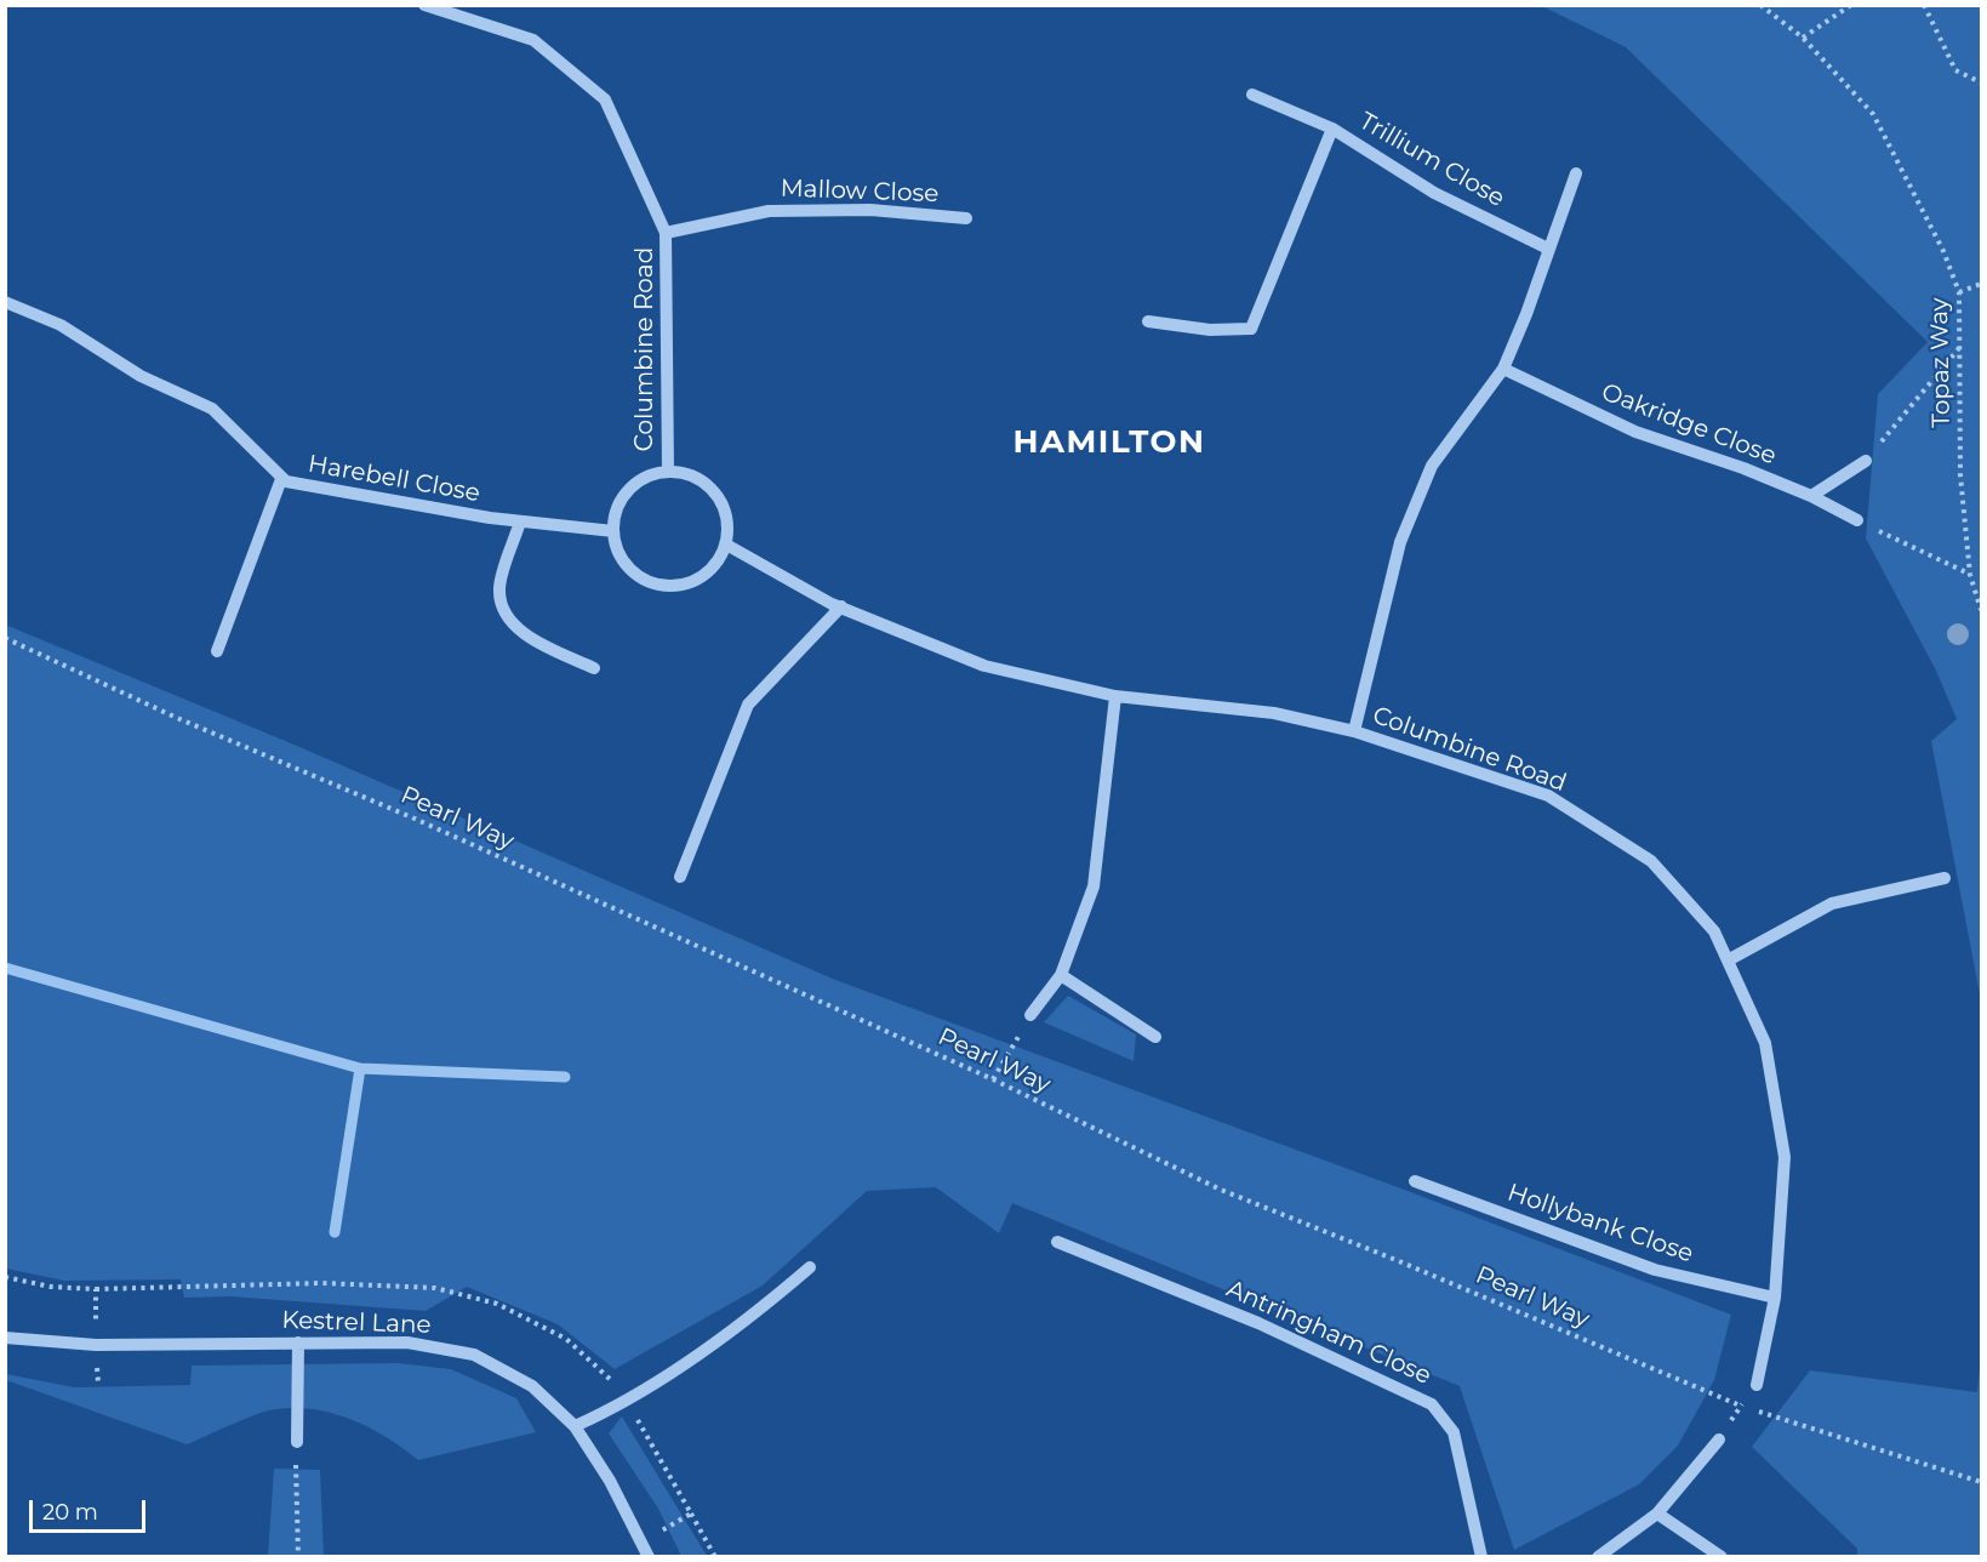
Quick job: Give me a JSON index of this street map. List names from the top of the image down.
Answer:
{
  "streets": {
    "street": [
      "Trillium Close",
      "Mallow Close",
      "Columbine Road",
      "Oakridge Close",
      "Harebell Close",
      "Hollybank Close",
      "Kestrel Lane",
      "Antringham Close"
    ],
    "path": ["Topaz Way", "Pearl Way"]
  },
  "crossings": [
    ["Mallow Close", "Columbine Road"],
    ["Columbine Road", "Harebell Close"],
    ["Columbine Road", "Hollybank Close"]
  ],
  "districts": ["HAMILTON"],
  "scale_bar": "20 m"
}
